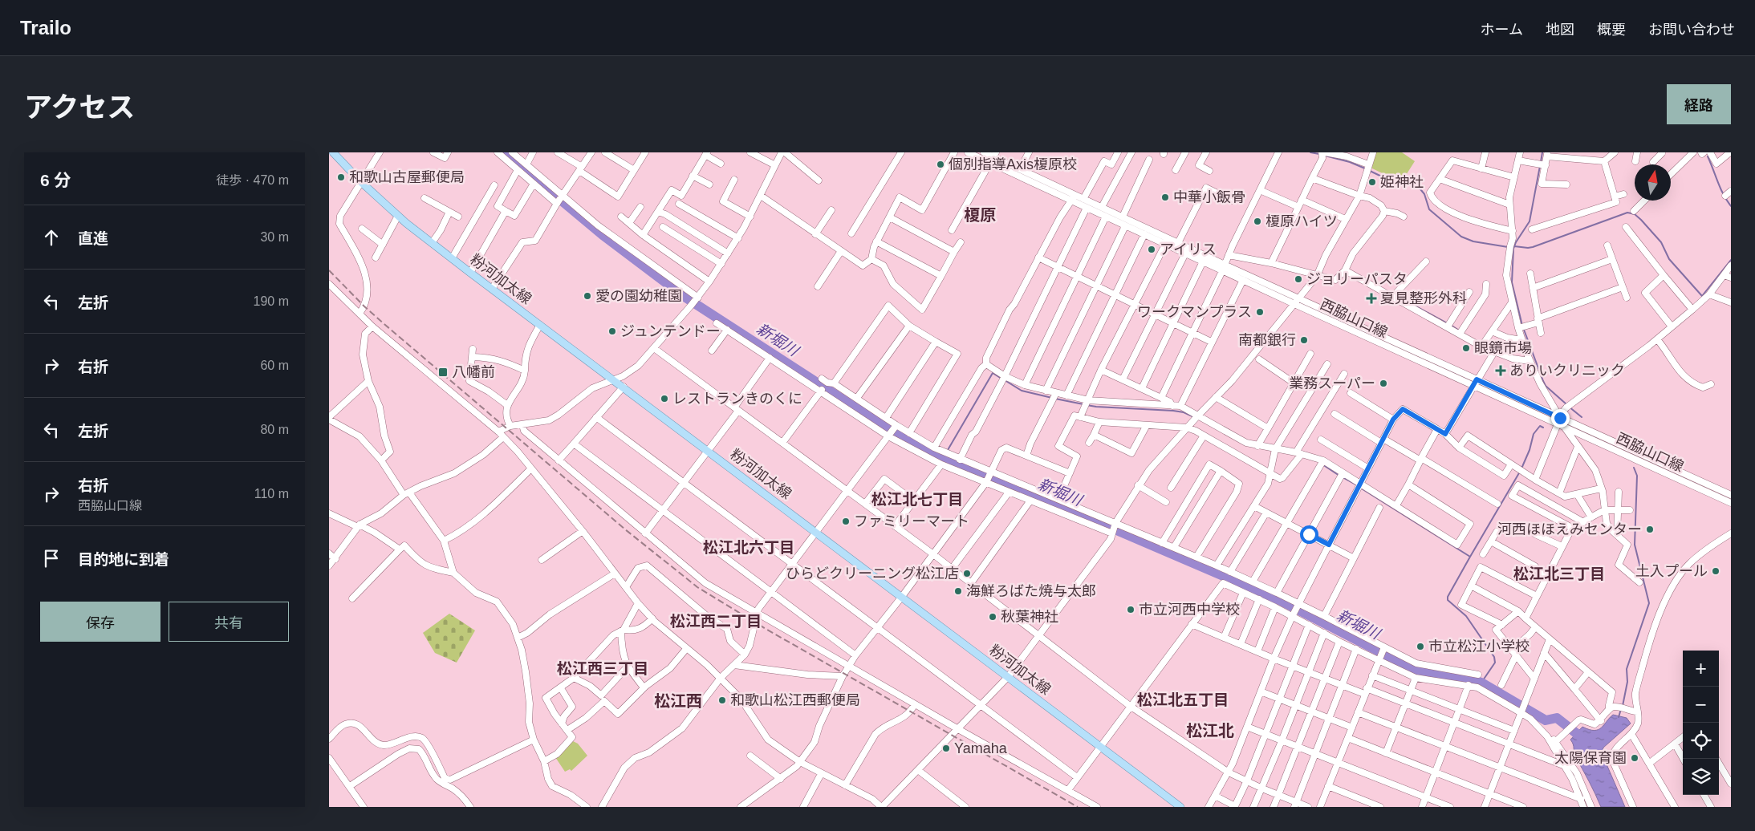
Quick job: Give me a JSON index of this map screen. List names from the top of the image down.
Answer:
{
  "streets": {
    "main road": ["粉河加太線"],
    "street": ["西脇山口線"]
  },
  "districts": [
    "榎原",
    "松江北七丁目",
    "松江北六丁目",
    "松江北三丁目",
    "松江西二丁目",
    "松江西三丁目",
    "松江北五丁目",
    "松江西",
    "松江北"
  ],
  "water": ["新堀川"],
  "places": {
    "other": [
      "個別指導Axis榎原校",
      "和歌山古屋郵便局",
      "姫神社",
      "中華小飯骨",
      "榎原ハイツ",
      "アイリス",
      "ジョリーパスタ",
      "愛の園幼稚園",
      "ワークマンプラス",
      "ジュンテンドー",
      "南都銀行",
      "眼鏡市場",
      "業務スーパー",
      "レストランきのくに",
      "ファミリーマート",
      "河西ほほえみセンター",
      "土入プール",
      "ひらどクリーニング松江店",
      "海鮮ろばた焼与太郎",
      "市立河西中学校",
      "秋葉神社",
      "市立松江小学校",
      "和歌山松江西郵便局",
      "Yamaha",
      "太陽保育園"
    ],
    "health": ["夏見整形外科", "ありいクリニック"],
    "transit": ["八幡前"]
  },
  "north": "top",
  "page": {
    "header": "Trailo",
    "nav": [
      "ホーム",
      "地図",
      "概要",
      "お問い合わせ"
    ],
    "title": "アクセス",
    "buttons": [
      "経路",
      ["保存", "共有"]
    ],
    "heading": ["6 分", "徒歩 · 470 m"],
    "list": [
      ["直進", "30 m"],
      ["左折", "190 m"],
      ["右折", "60 m"],
      ["左折", "80 m"],
      ["右折", "西脇山口線", "110 m"],
      "目的地に到着"
    ],
    "map_buttons": ["+", "−"]
  }
}
